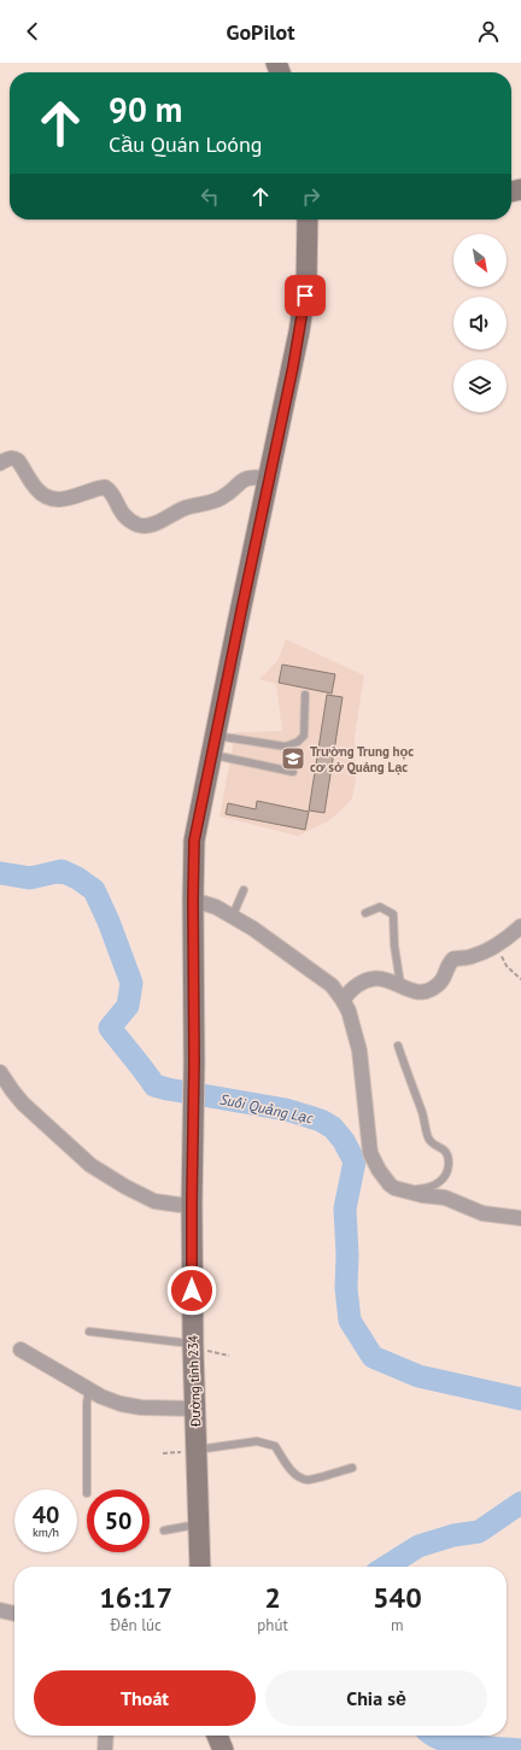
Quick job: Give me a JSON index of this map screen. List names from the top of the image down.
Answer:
{
  "streets": {
    "main road": ["Đường tỉnh 234"]
  },
  "water": ["Suối Quảng Lạc"],
  "places": {
    "school or university": ["Trường Trung học cơ sở Quảng Lạc"]
  },
  "north": "bottom right",
  "page": {
    "header": "GoPilot",
    "turn": ["90 m", "Cầu Quán Loóng"],
    "speed": "40 km/h",
    "limit": "50",
    "eta": [
      "16:17",
      "Đến lúc",
      "2",
      "phút",
      "540",
      "m"
    ],
    "buttons": ["Thoát", "Chia sẻ"]
  }
}
